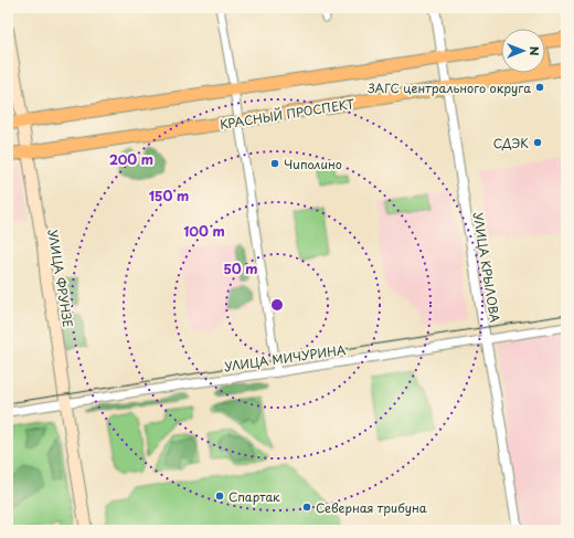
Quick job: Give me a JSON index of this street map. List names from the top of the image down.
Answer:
{
  "streets": {
    "main road": ["КРАСНЫЙ ПРОСПЕКТ", "УЛИЦА ФРУНЗЕ"],
    "street": ["УЛИЦА КРЫЛОВА", "УЛИЦА МИЧУРИНА"]
  },
  "crossings": [
    ["КРАСНЫЙ ПРОСПЕКТ", "УЛИЦА КРЫЛОВА"],
    ["КРАСНЫЙ ПРОСПЕКТ", "УЛИЦА ФРУНЗЕ"],
    ["УЛИЦА КРЫЛОВА", "УЛИЦА МИЧУРИНА"],
    ["УЛИЦА ФРУНЗЕ", "УЛИЦА МИЧУРИНА"]
  ],
  "places": [
    "ЗАГС центрального округа",
    "СДЭК",
    "Чиполино",
    "Спартак",
    "Северная трибуна"
  ],
  "north": "right",
  "rings": [
    "200 m",
    "150 m",
    "100 m",
    "50 m"
  ]
}
